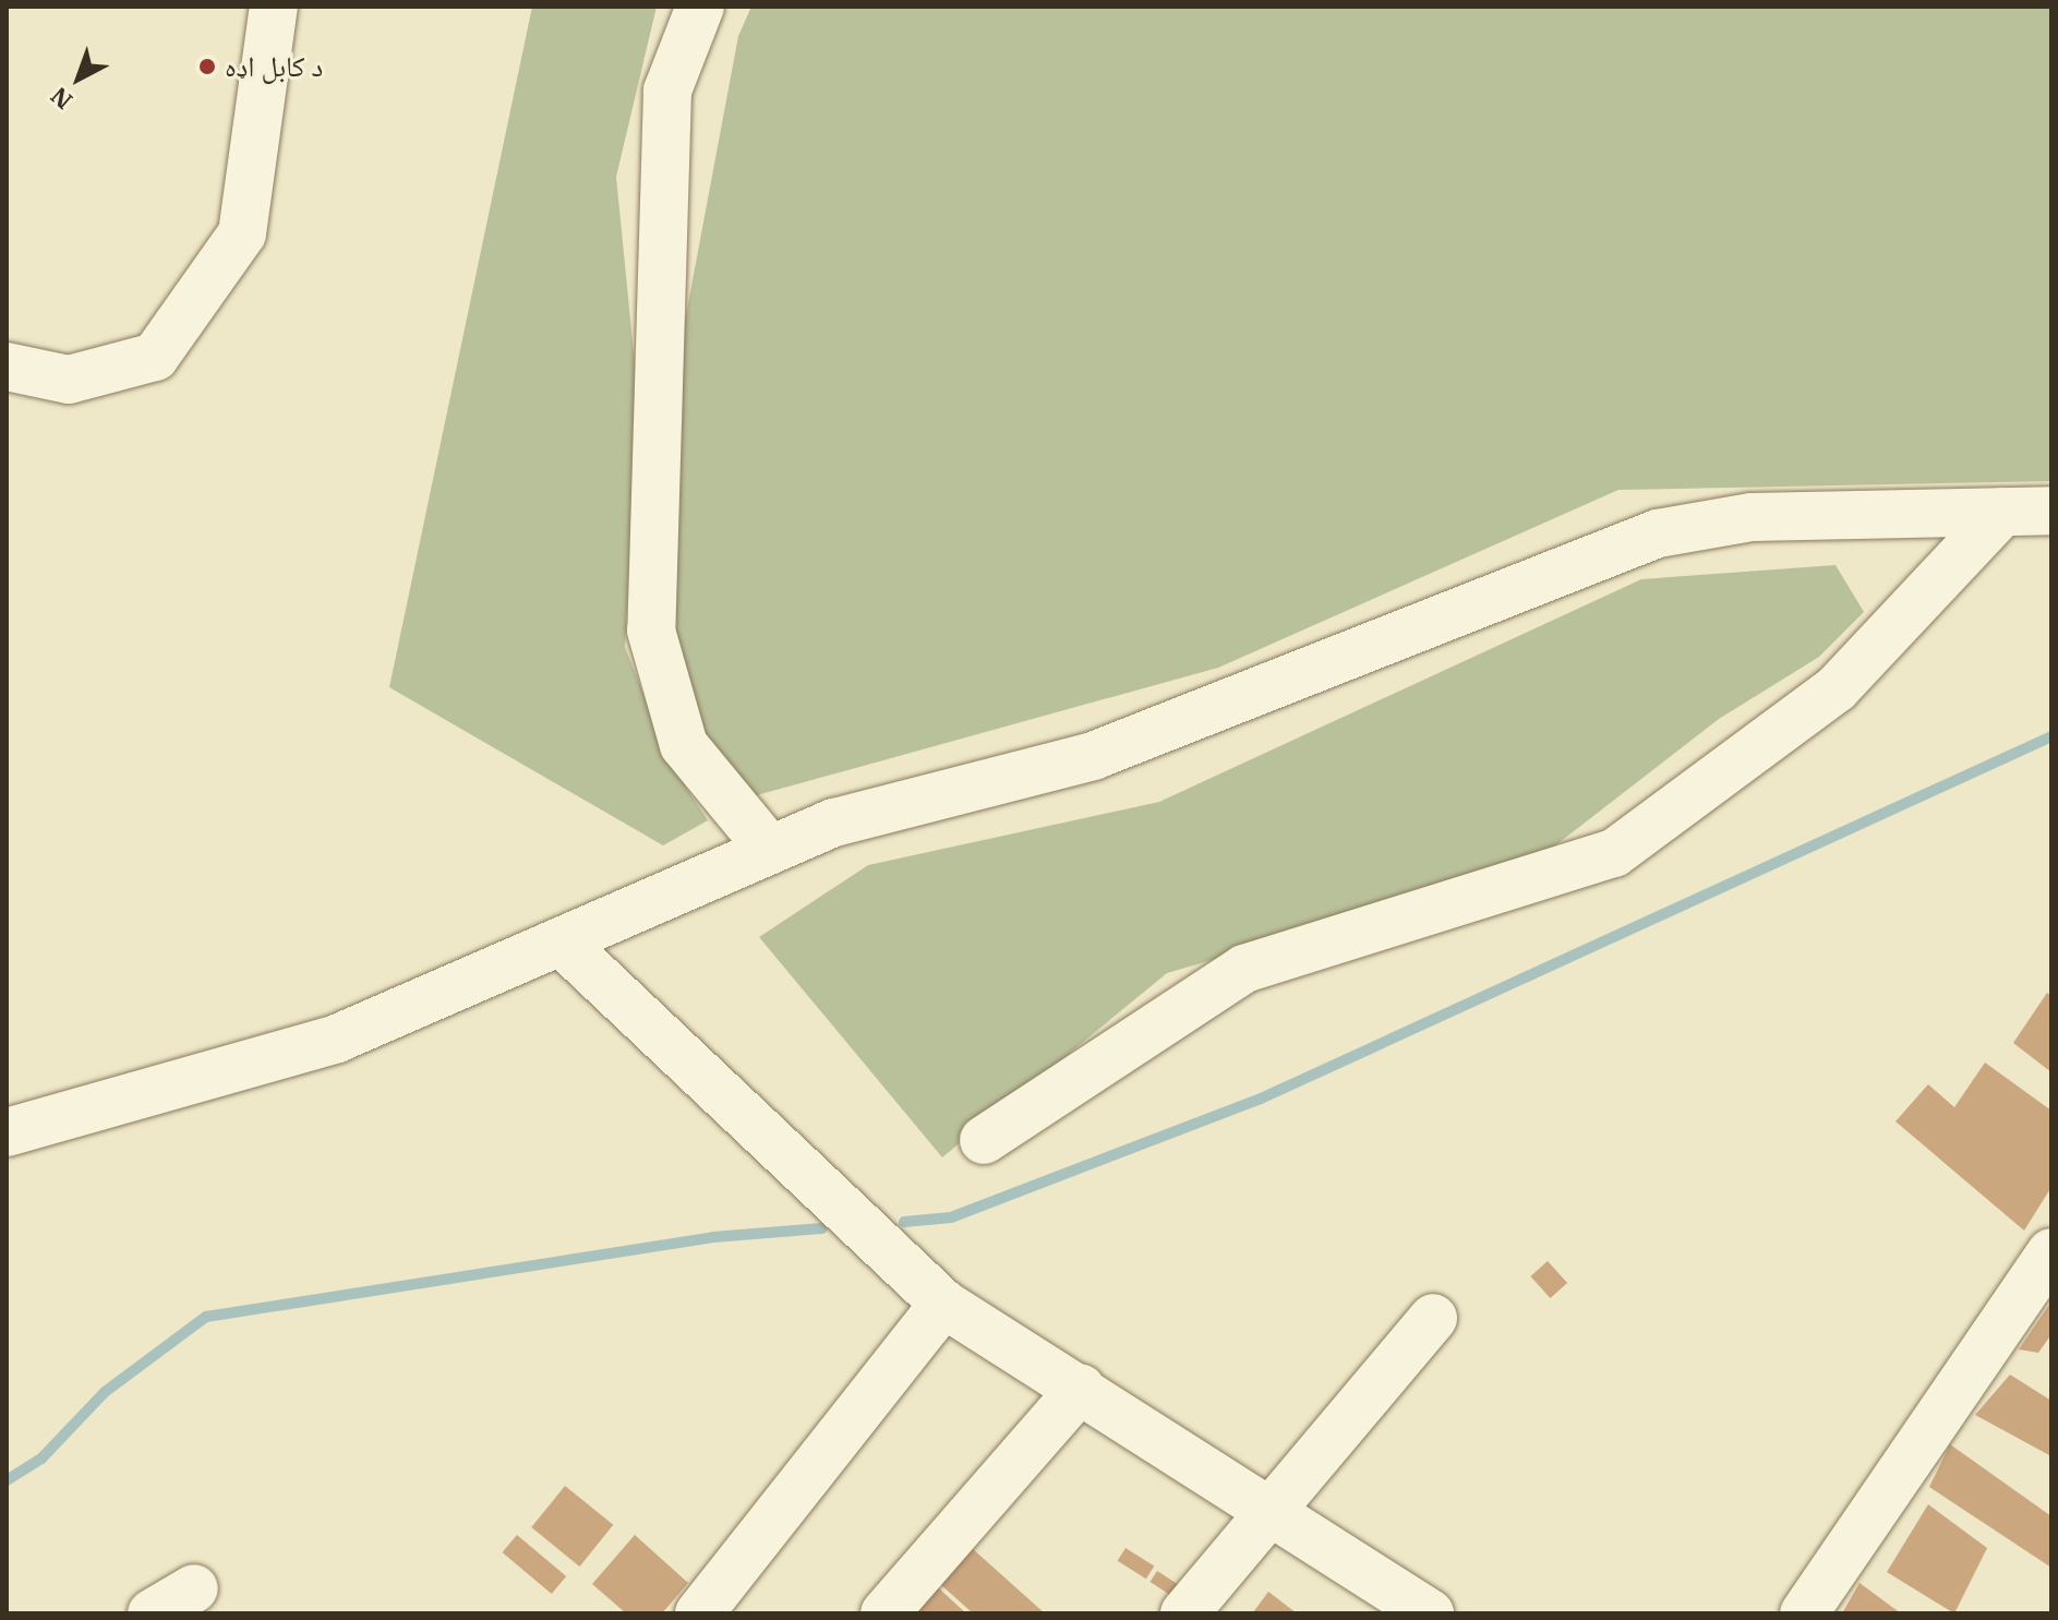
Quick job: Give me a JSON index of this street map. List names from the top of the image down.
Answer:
{
  "places": ["د کابل اډه"],
  "north": "bottom left"
}
